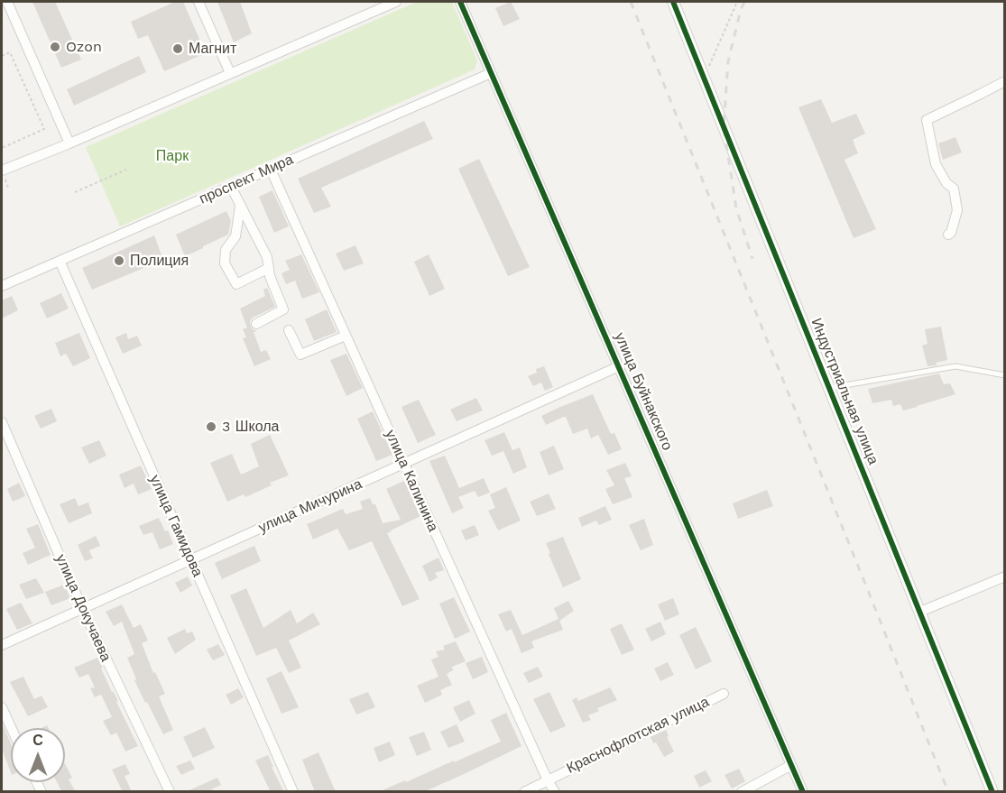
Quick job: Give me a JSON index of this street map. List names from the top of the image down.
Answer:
{
  "streets": {
    "street": [
      "проспект Мира",
      "улица Буйнакского",
      "Индустриальная улица",
      "улица Калинина",
      "улица Мичурина",
      "улица Гамидова",
      "улица Докучаева",
      "Краснофлотская улица"
    ]
  },
  "crossings": [
    ["проспект Мира", "улица Буйнакского"],
    ["проспект Мира", "улица Калинина"],
    ["проспект Мира", "улица Гамидова"],
    ["улица Буйнакского", "улица Мичурина"],
    ["улица Калинина", "улица Мичурина"],
    ["улица Калинина", "Краснофлотская улица"],
    ["улица Мичурина", "улица Гамидова"],
    ["улица Мичурина", "улица Докучаева"]
  ],
  "parks": ["Парк"],
  "places": [
    "Ozon",
    "Магнит",
    "Полиция",
    "3 Школа"
  ],
  "north": "top"
}
